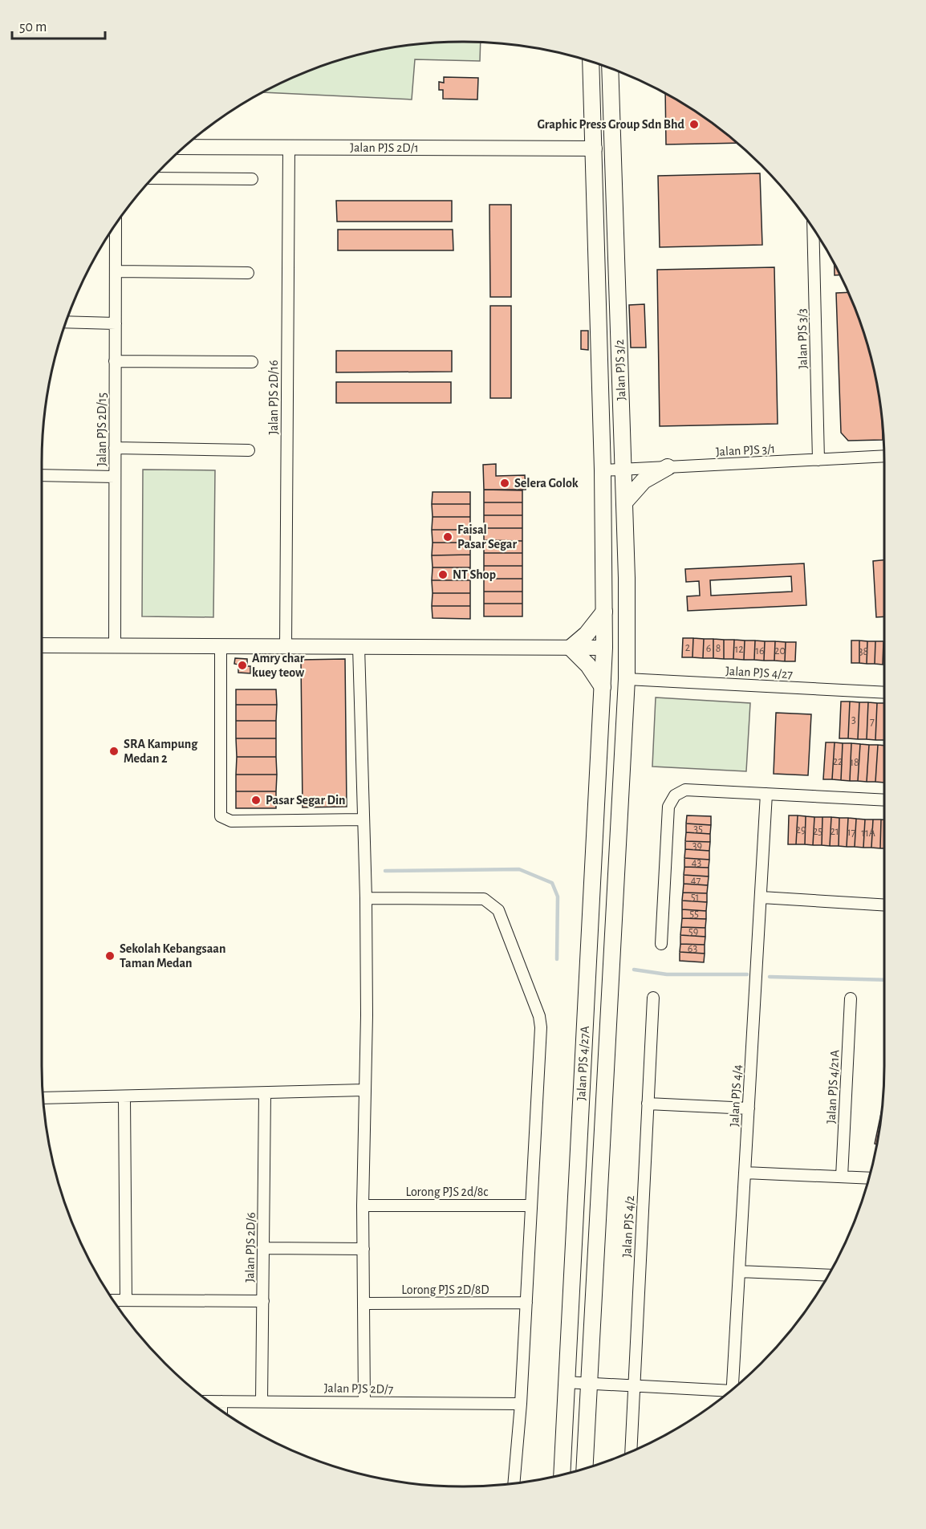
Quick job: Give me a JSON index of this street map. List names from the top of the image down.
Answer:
{
  "streets": {
    "main road": ["Jalan PJS 3/2", "Jalan PJS 4/27A"],
    "street": [
      "Jalan PJS 2D/1",
      "Jalan PJS 3/3",
      "Jalan PJS 2D/16",
      "Jalan PJS 2D/15",
      "Jalan PJS 3/1",
      "Jalan PJS 4/27",
      "Jalan PJS 4/21A",
      "Jalan PJS 4/4",
      "Lorong PJS 2d/8c",
      "Jalan PJS 4/2",
      "Jalan PJS 2D/6",
      "Lorong PJS 2D/8D",
      "Jalan PJS 2D/7"
    ]
  },
  "crossings": [
    ["Jalan PJS 2D/1", "Jalan PJS 3/2"],
    ["Jalan PJS 2D/1", "Jalan PJS 2D/16"],
    ["Jalan PJS 3/3", "Jalan PJS 3/1"],
    ["Jalan PJS 3/2", "Jalan PJS 3/1"],
    ["Jalan PJS 3/2", "Jalan PJS 4/27"],
    ["Jalan PJS 3/2", "Jalan PJS 4/27A"],
    ["Jalan PJS 4/27", "Jalan PJS 4/27A"],
    ["Jalan PJS 2D/6", "Jalan PJS 2D/7"]
  ],
  "places": [
    "Graphic Press Group Sdn Bhd",
    "Selera Golok",
    "Faisal Pasar Segar",
    "NT Shop",
    "Amry char kuey teow",
    "SRA Kampung Medan 2",
    "Pasar Segar Din",
    "Sekolah Kebangsaan Taman Medan"
  ],
  "house_numbers": [
    "2",
    "6",
    "8",
    "12",
    "16",
    "20",
    "38",
    "3",
    "7",
    "22",
    "18",
    "35",
    "29",
    "25",
    "21",
    "17",
    "11A",
    "39",
    "43",
    "47",
    "51",
    "55",
    "59",
    "63"
  ],
  "scale_bar": "50 m"
}
